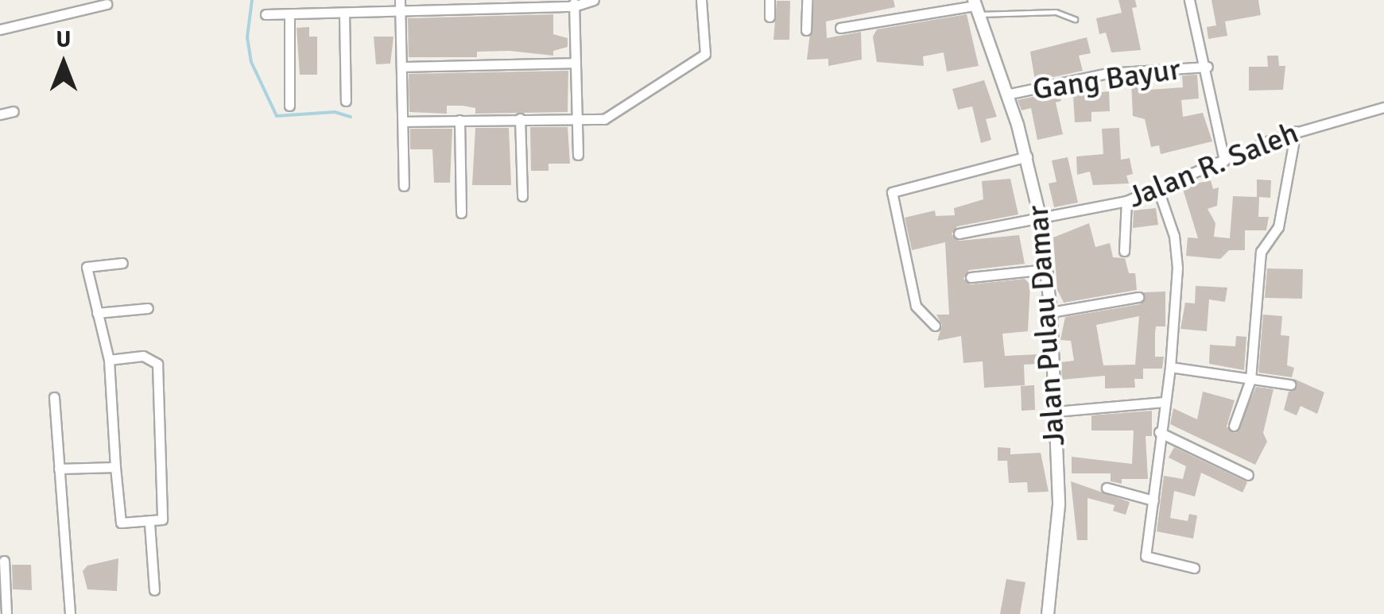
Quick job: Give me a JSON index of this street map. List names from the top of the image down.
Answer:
{
  "streets": {
    "street": ["Gang Bayur", "Jalan R. Saleh", "Jalan Pulau Damar"]
  },
  "crossings": [
    ["Gang Bayur", "Jalan Pulau Damar"],
    ["Jalan R. Saleh", "Jalan Pulau Damar"]
  ],
  "north": "top"
}
